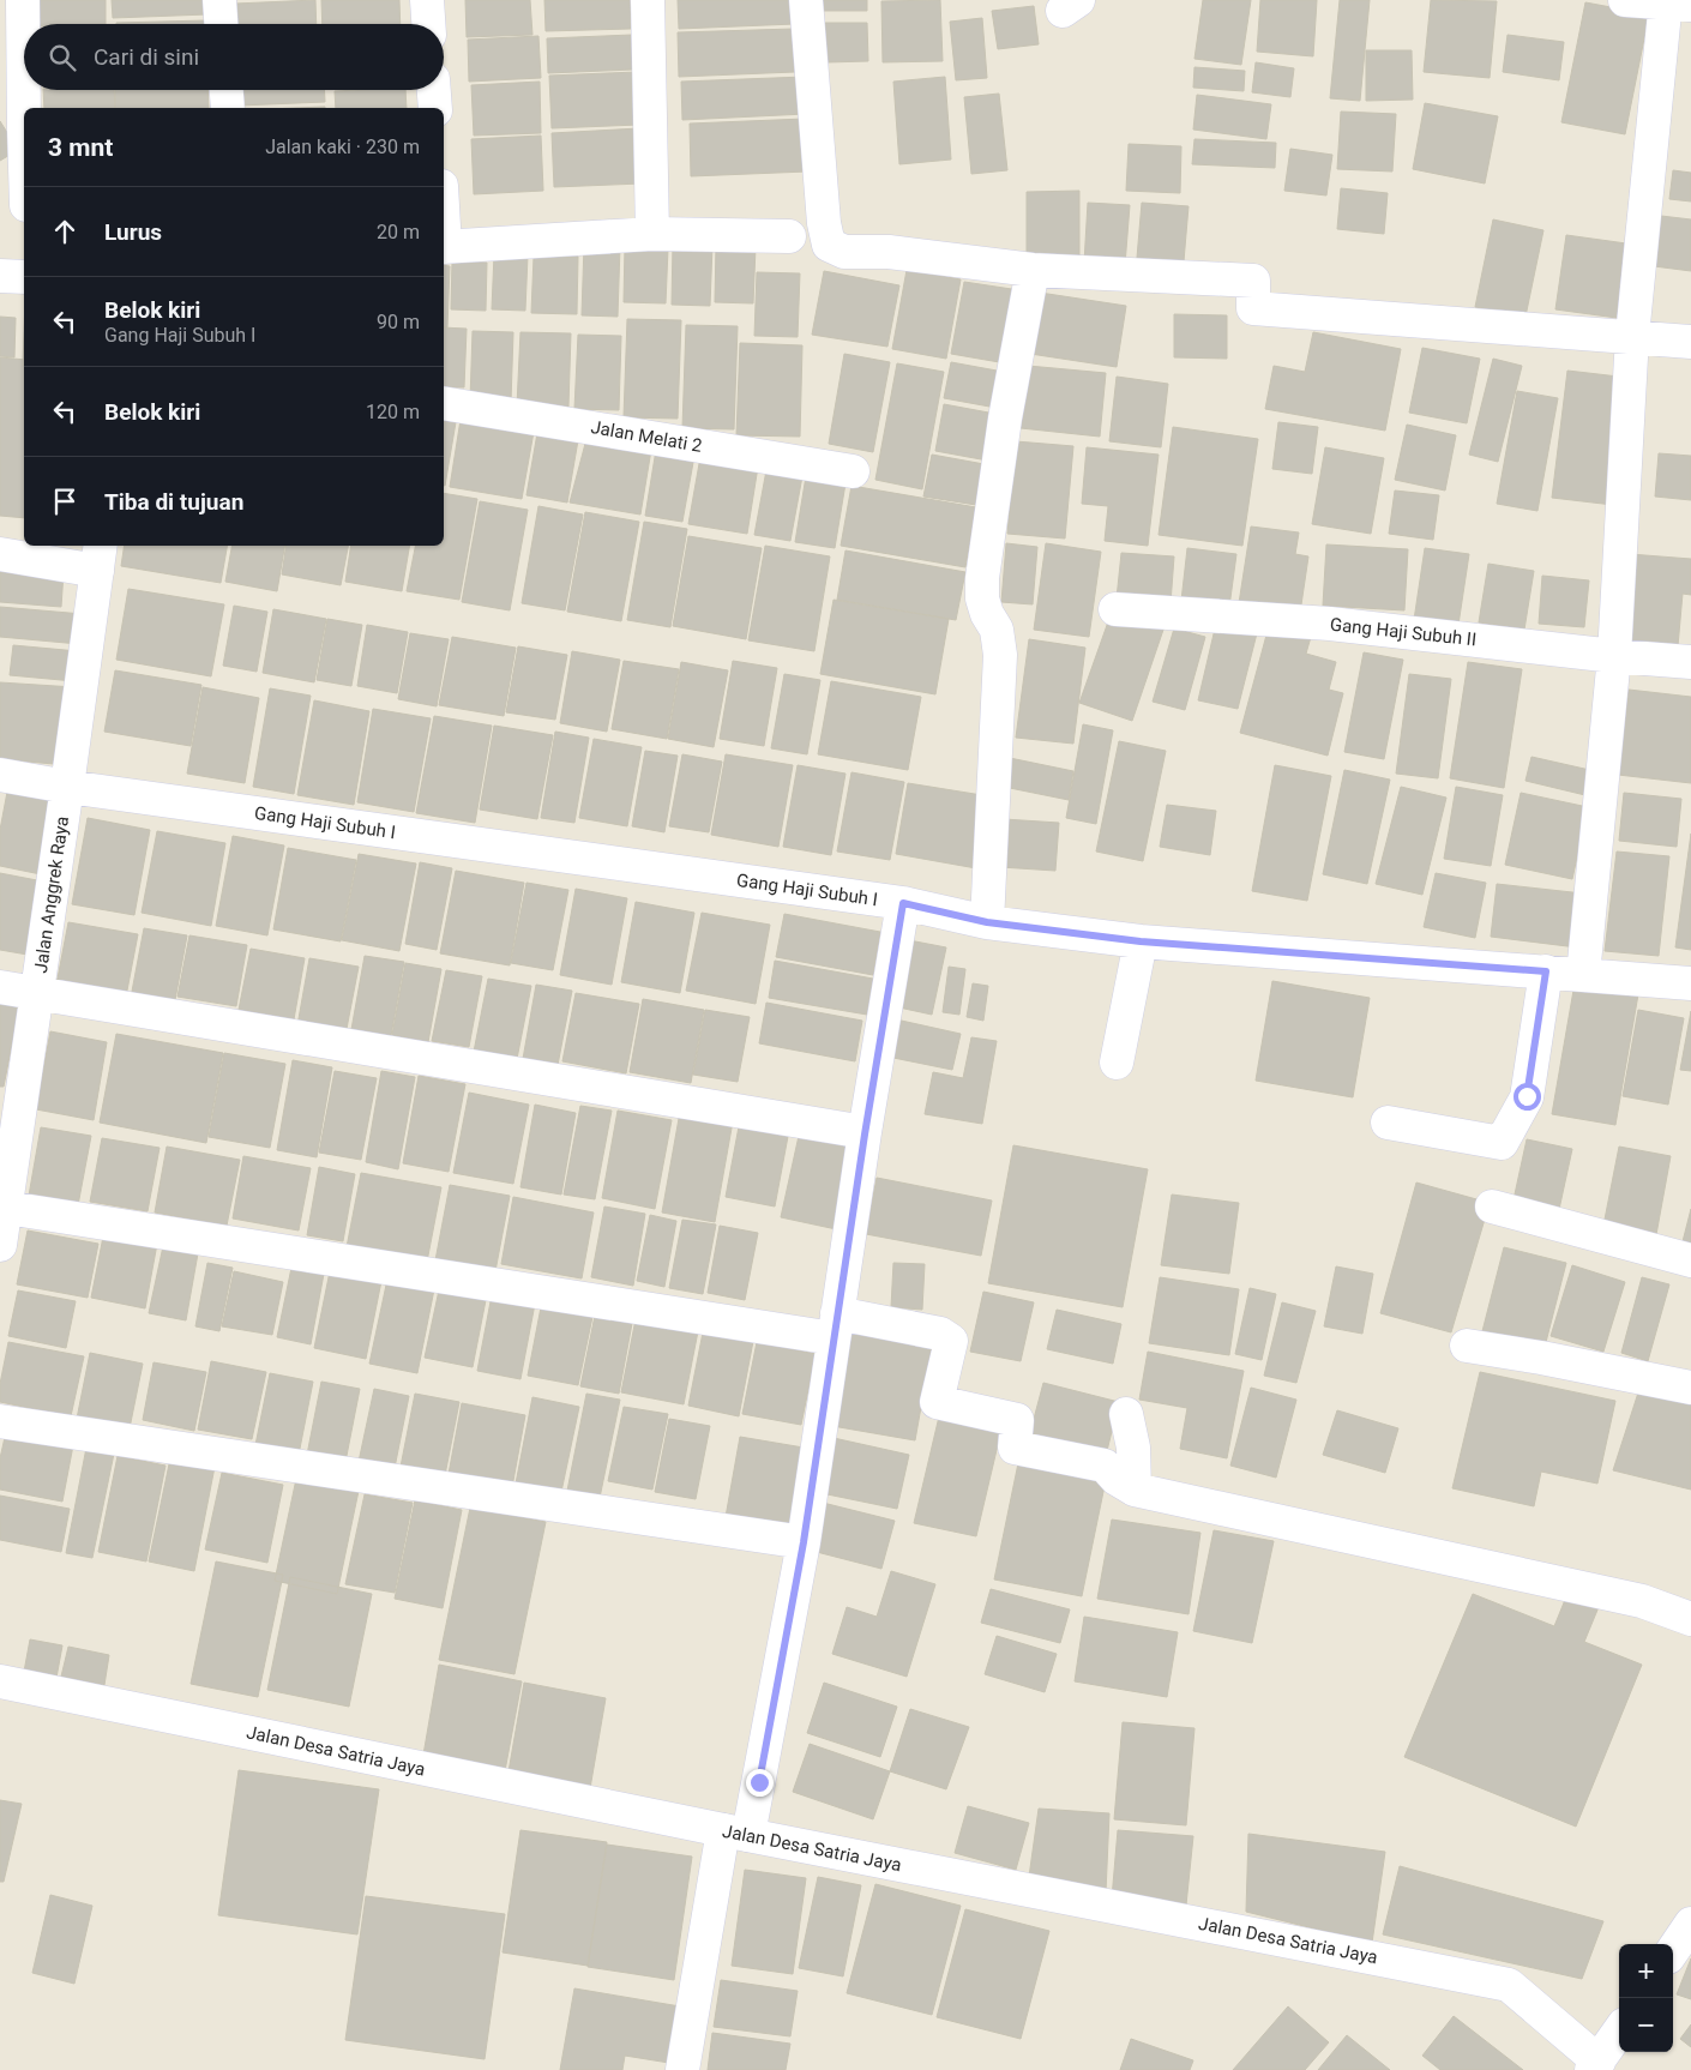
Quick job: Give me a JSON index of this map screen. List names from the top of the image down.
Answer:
{
  "streets": {
    "street": [
      "Jalan Melati 2",
      "Gang Haji Subuh II",
      "Gang Haji Subuh I",
      "Jalan Anggrek Raya",
      "Jalan Desa Satria Jaya"
    ]
  },
  "crossings": [
    ["Gang Haji Subuh I", "Jalan Anggrek Raya"]
  ],
  "page": {
    "search": "Cari di sini",
    "heading": ["3 mnt", "Jalan kaki · 230 m"],
    "list": [
      ["Lurus", "20 m"],
      ["Belok kiri", "Gang Haji Subuh I", "90 m"],
      ["Belok kiri", "120 m"],
      "Tiba di tujuan"
    ],
    "map_buttons": ["+", "−"]
  }
}
